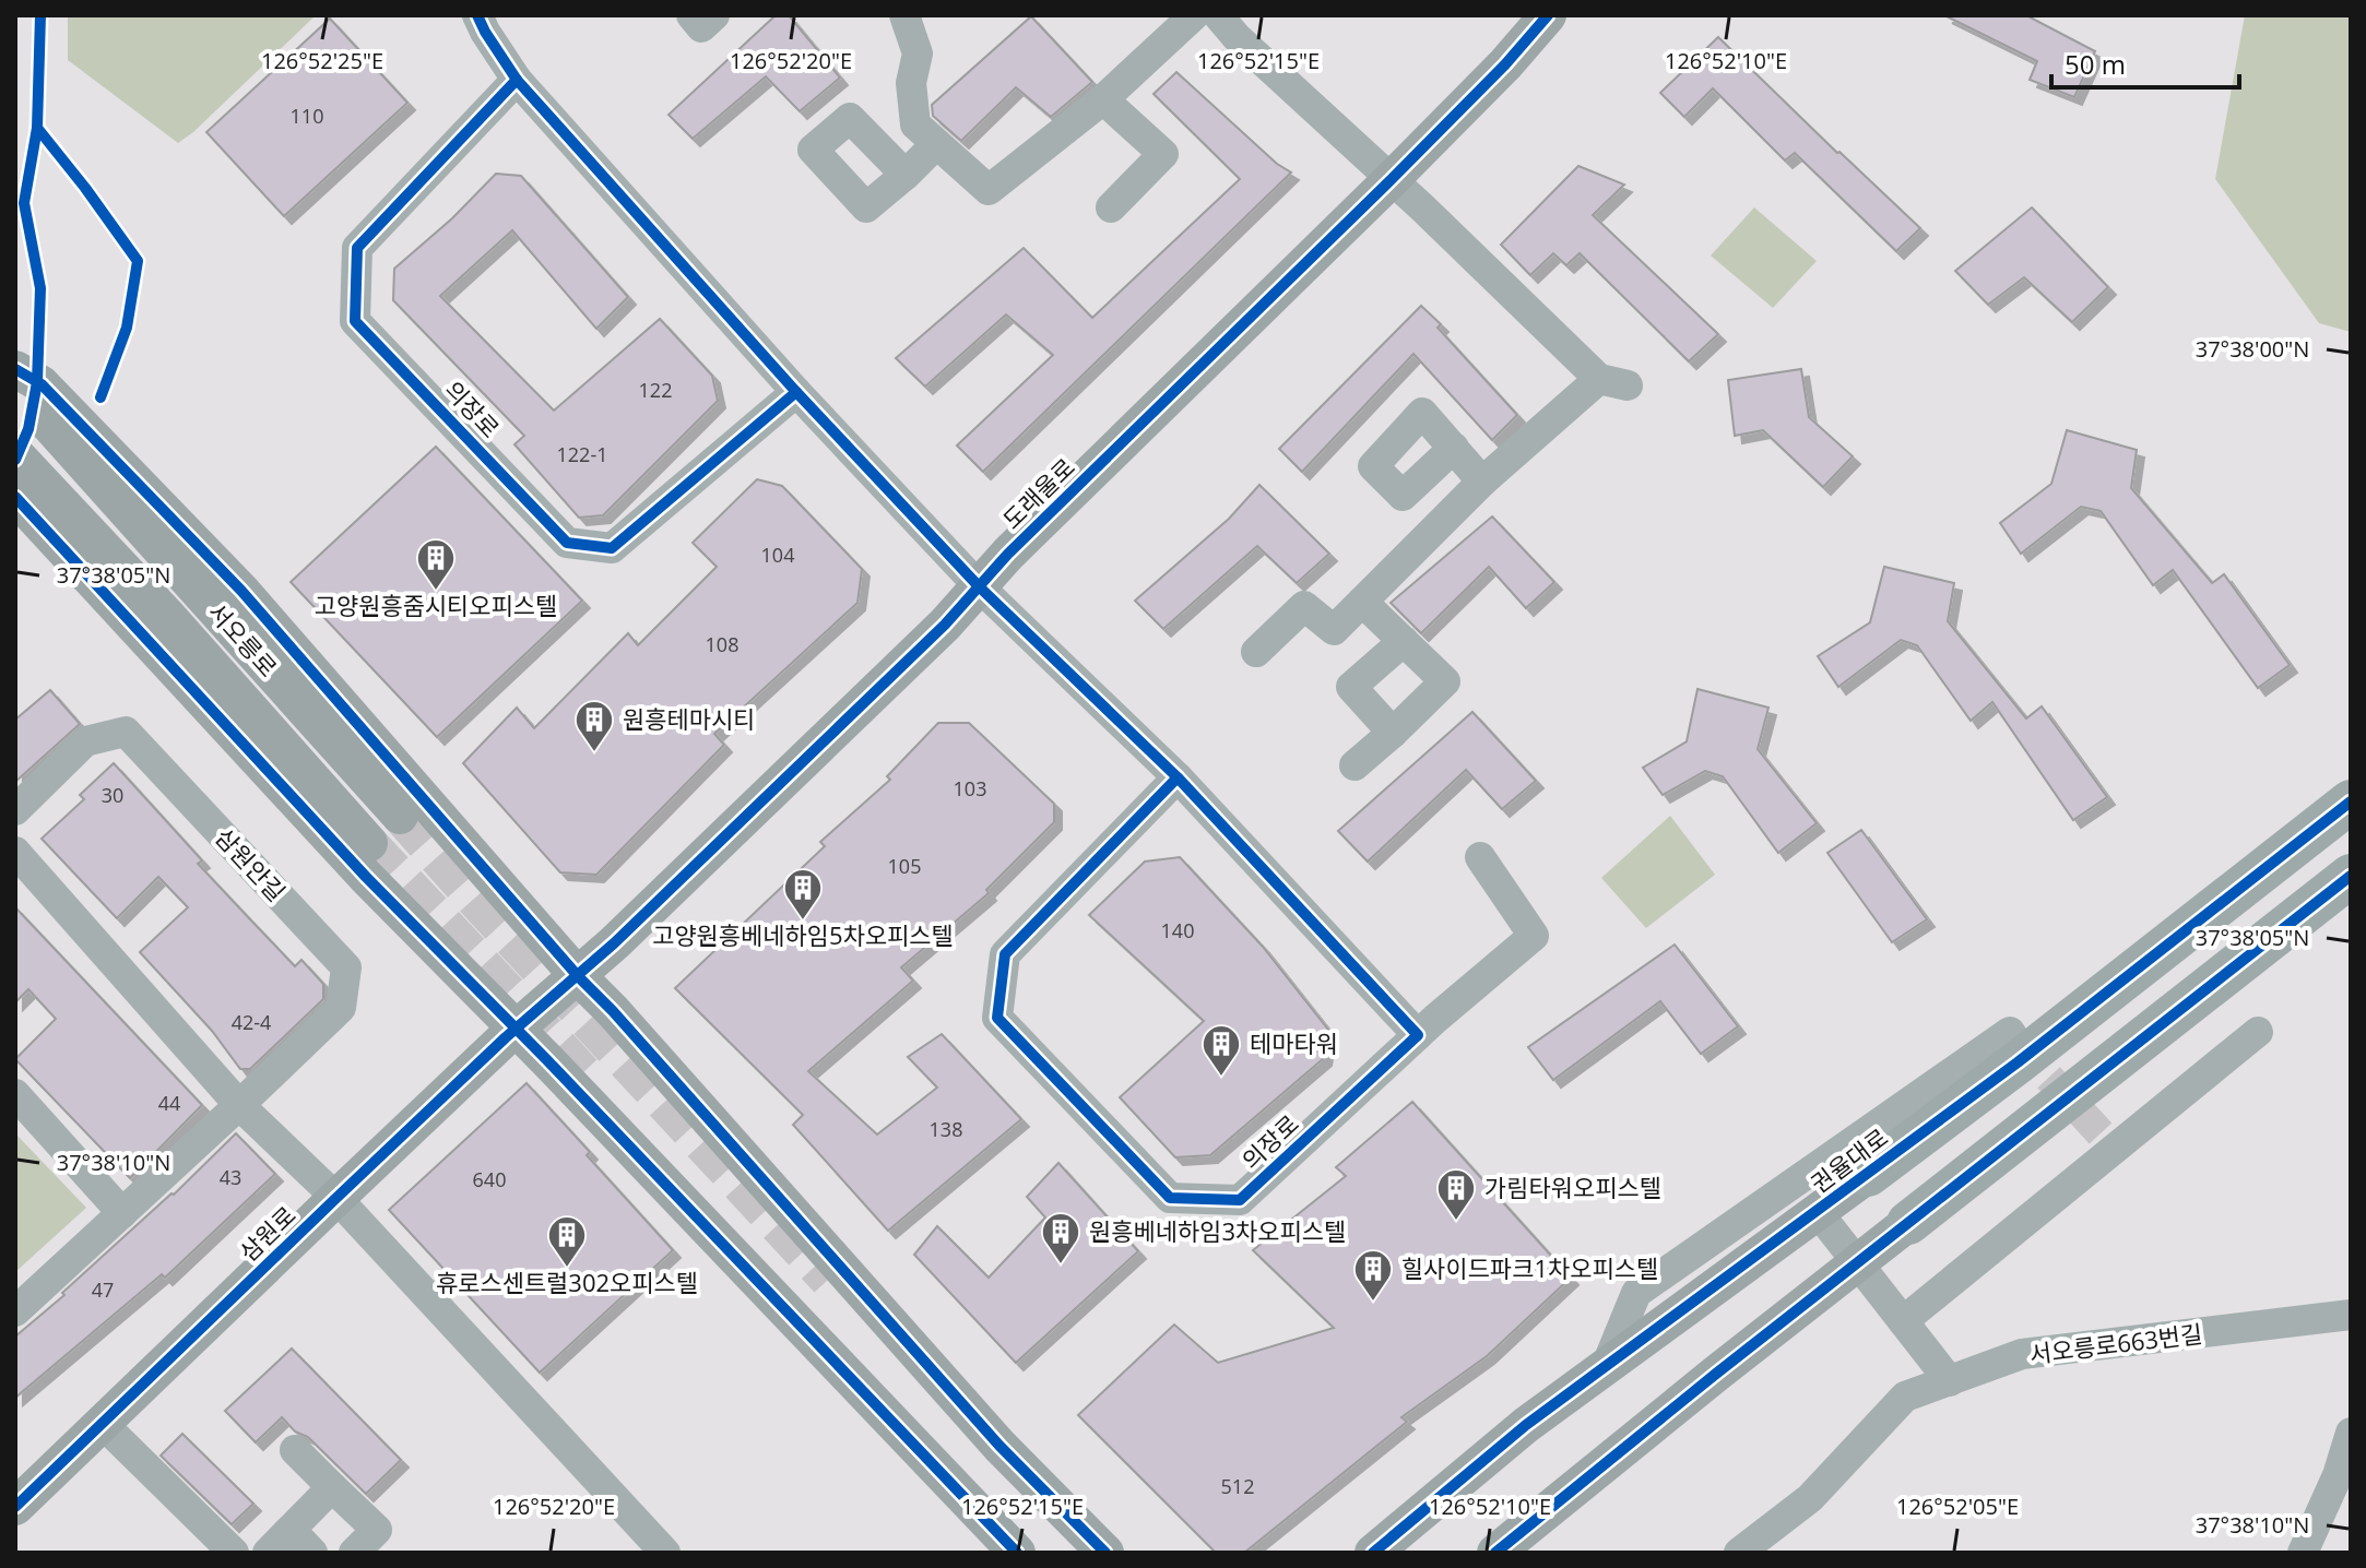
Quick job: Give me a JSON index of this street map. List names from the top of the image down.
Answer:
{
  "streets": {
    "highway": ["권율대로"],
    "main road": ["도래울로", "서오릉로", "삼원로"],
    "street": ["의장로", "삼원안길", "서오릉로663번길"]
  },
  "crossings": [
    ["도래울로", "삼원로"]
  ],
  "places": {
    "building": [
      "고양원흥줌시티오피스텔",
      "원흥테마시티",
      "고양원흥베네하임5차오피스텔",
      "테마타워",
      "가림타워오피스텔",
      "원흥베네하임3차오피스텔",
      "휴로스센트럴302오피스텔",
      "힐사이드파크1차오피스텔"
    ]
  },
  "house_numbers": [
    "110",
    "122",
    "122-1",
    "104",
    "108",
    "103",
    "30",
    "105",
    "140",
    "42-4",
    "44",
    "138",
    "43",
    "640",
    "47",
    "512"
  ],
  "scale_bar": "50 m",
  "coordinates": [
    "126°52'25\"E",
    "126°52'20\"E",
    "126°52'15\"E",
    "126°52'10\"E",
    "37°38'00\"N",
    "37°38'05\"N",
    "37°38'10\"N",
    "126°52'05\"E"
  ]
}
